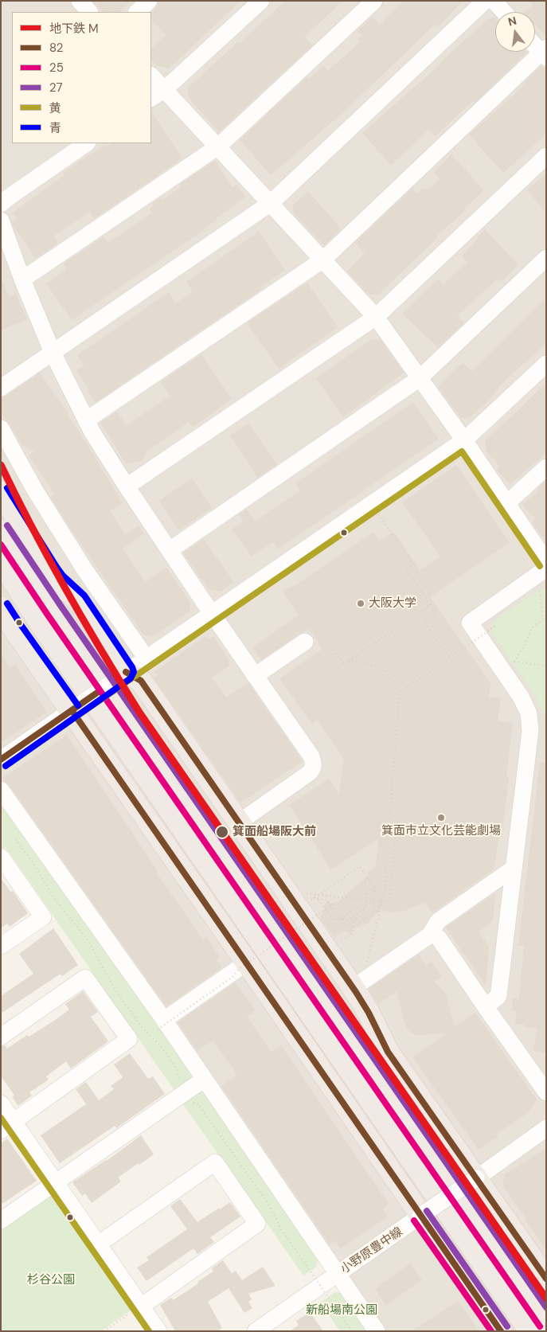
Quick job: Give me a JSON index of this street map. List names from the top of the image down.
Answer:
{
  "streets": {
    "street": ["小野原豊中線"]
  },
  "parks": ["杉谷公園", "新船場南公園"],
  "places": ["大阪大学", "箕面市立文化芸能劇場", "箕面船場阪大前"],
  "lines": [
    "transit line 黄",
    "metro line M",
    "transit line 青",
    "transit line 27",
    "transit line 25",
    "transit line 82"
  ],
  "legend": [
    "地下鉄 M",
    "82",
    "25",
    "27",
    "黄",
    "青"
  ],
  "north": "top"
}
